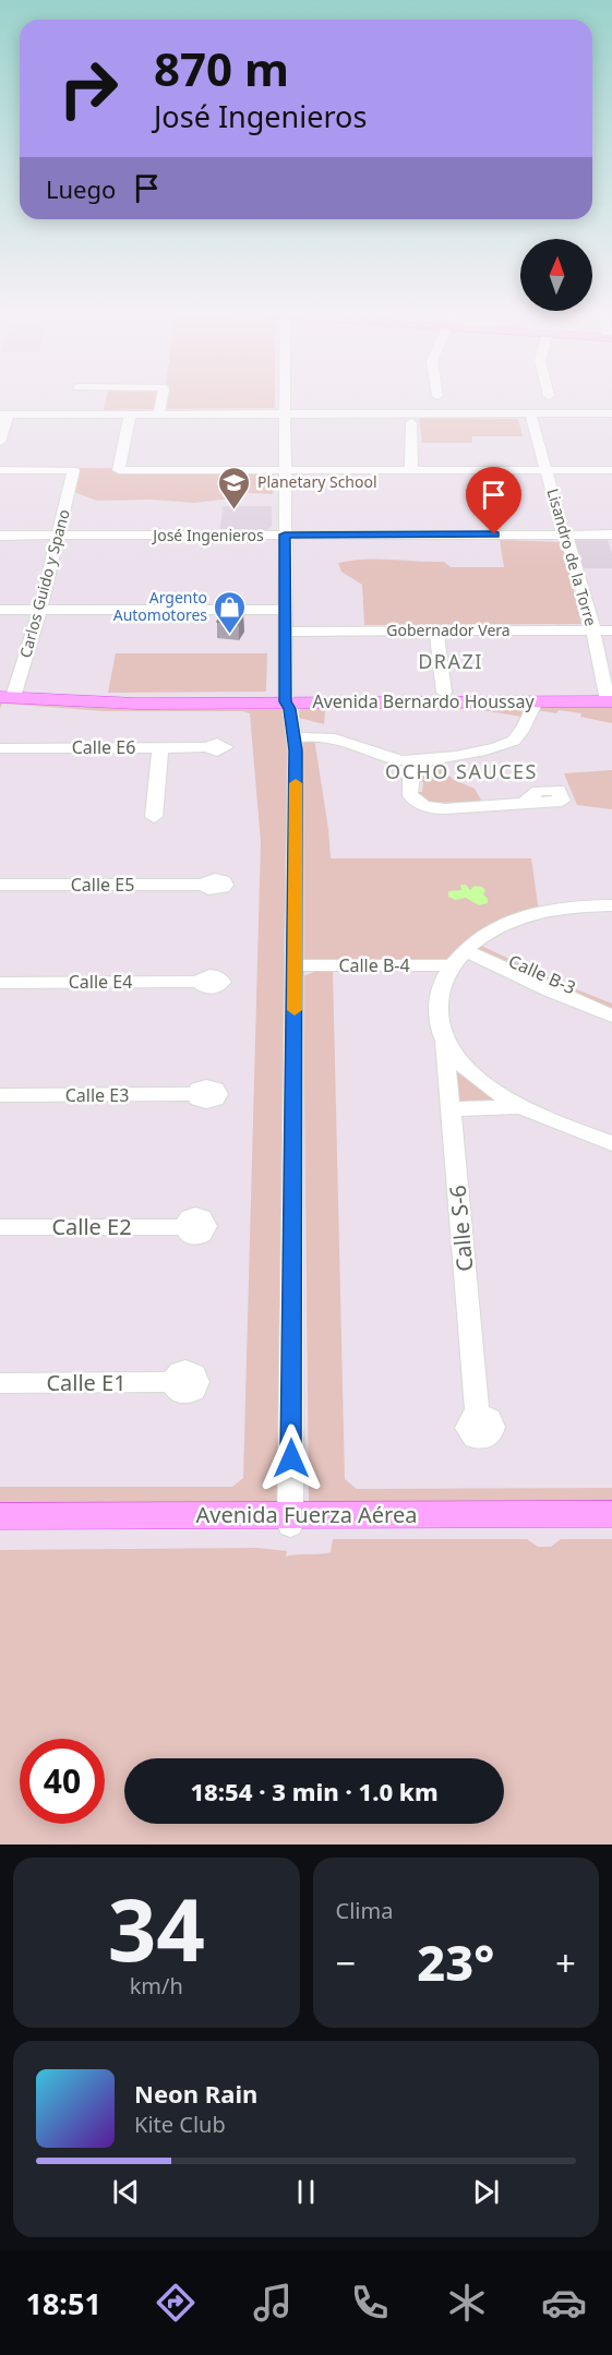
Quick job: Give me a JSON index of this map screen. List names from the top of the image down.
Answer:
{
  "streets": {
    "main road": ["Avenida Bernardo Houssay", "Avenida Fuerza Aérea"],
    "street": [
      "José Ingenieros",
      "Lisandro de la Torre",
      "Carlos Guido y Spano",
      "Gobernador Vera",
      "Calle E6",
      "Calle E5",
      "Calle B-4",
      "Calle B-3",
      "Calle E4",
      "Calle E3",
      "Calle E2",
      "Calle S-6",
      "Calle E1"
    ]
  },
  "crossings": [
    ["José Ingenieros", "Lisandro de la Torre"],
    ["José Ingenieros", "Carlos Guido y Spano"],
    ["Lisandro de la Torre", "Gobernador Vera"],
    ["Lisandro de la Torre", "Avenida Bernardo Houssay"],
    ["Carlos Guido y Spano", "Avenida Bernardo Houssay"],
    ["Calle B-4", "Calle B-3"],
    ["Calle B-4", "Calle S-6"],
    ["Calle B-3", "Calle S-6"]
  ],
  "districts": ["DRAZI", "OCHO SAUCES"],
  "places": {
    "school or university": ["Planetary School"],
    "shop": ["Argento Automotores"]
  },
  "north": "top",
  "page": {
    "turn": ["870 m", "José Ingenieros"],
    "then": "Luego",
    "limit": "40",
    "trip": "18:54 · 3 min · 1.0 km",
    "tile": [
      ["34", "km/h"],
      "Clima"
    ],
    "heat": ["−", "23°", "+"],
    "song": ["Neon Rain", "Kite Club"],
    "tabs": "18:51"
  }
}
